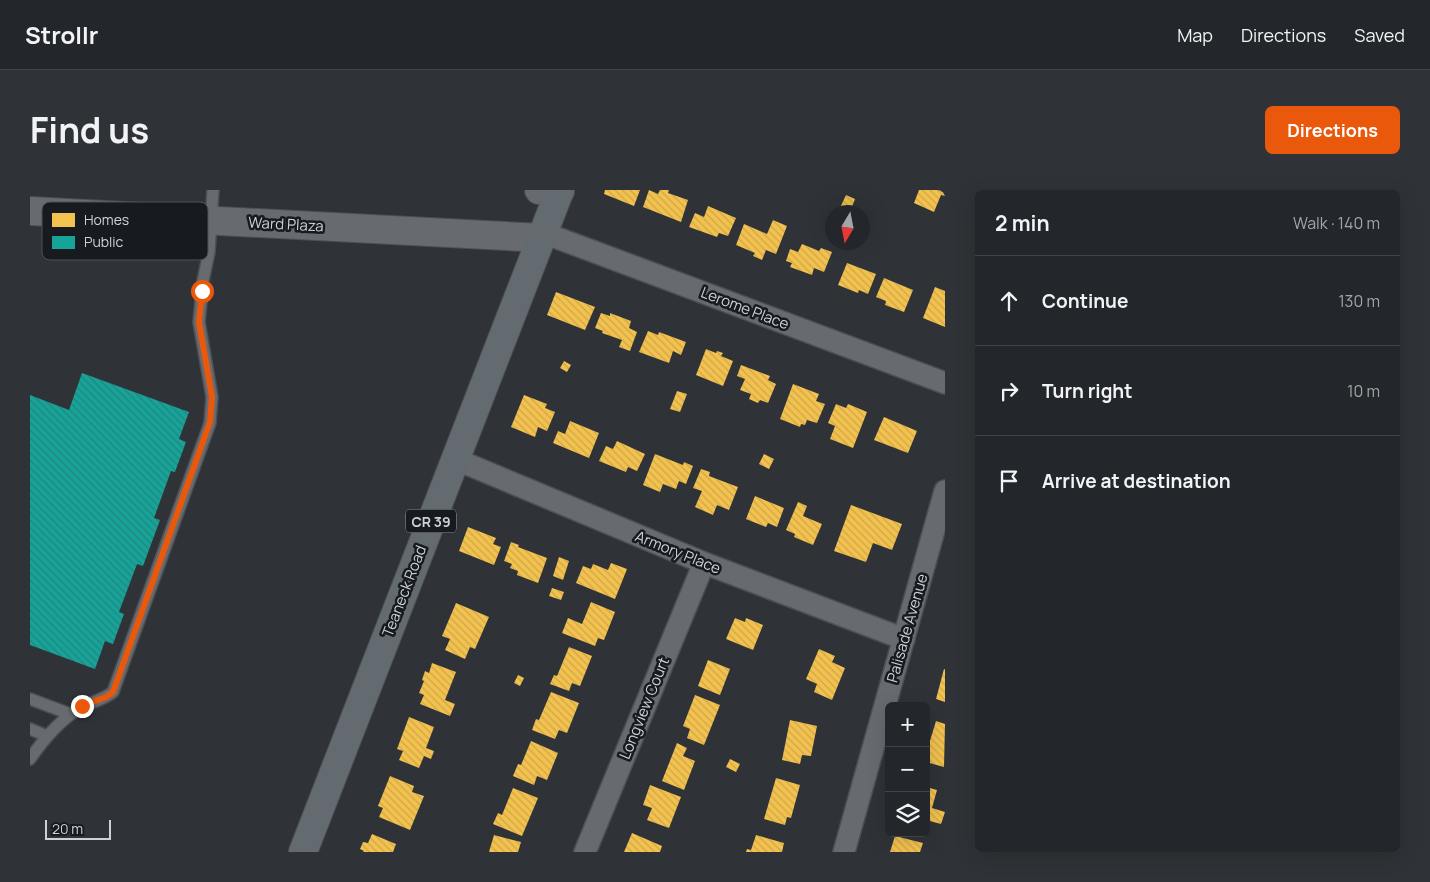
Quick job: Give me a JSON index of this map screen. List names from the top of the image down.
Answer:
{
  "streets": {
    "main road": ["CR 39", "Teaneck Road"],
    "street": [
      "Ward Plaza",
      "Lerome Place",
      "Armory Place",
      "Palisade Avenue",
      "Longview Court"
    ]
  },
  "crossings": [
    ["Ward Plaza", "Lerome Place"],
    ["Ward Plaza", "Teaneck Road"],
    ["Lerome Place", "Teaneck Road"],
    ["Armory Place", "Teaneck Road"],
    ["Armory Place", "Palisade Avenue"],
    ["Armory Place", "Longview Court"]
  ],
  "legend": ["Homes", "Public"],
  "scale_bar": "20 m",
  "north": "bottom",
  "page": {
    "header": "Strollr",
    "nav": ["Map", "Directions", "Saved"],
    "title": "Find us",
    "buttons": "Directions",
    "heading": ["2 min", "Walk · 140 m"],
    "list": [
      ["Continue", "130 m"],
      ["Turn right", "10 m"],
      "Arrive at destination"
    ],
    "map_buttons": ["+", "−"],
    "scale": "20 m"
  }
}
